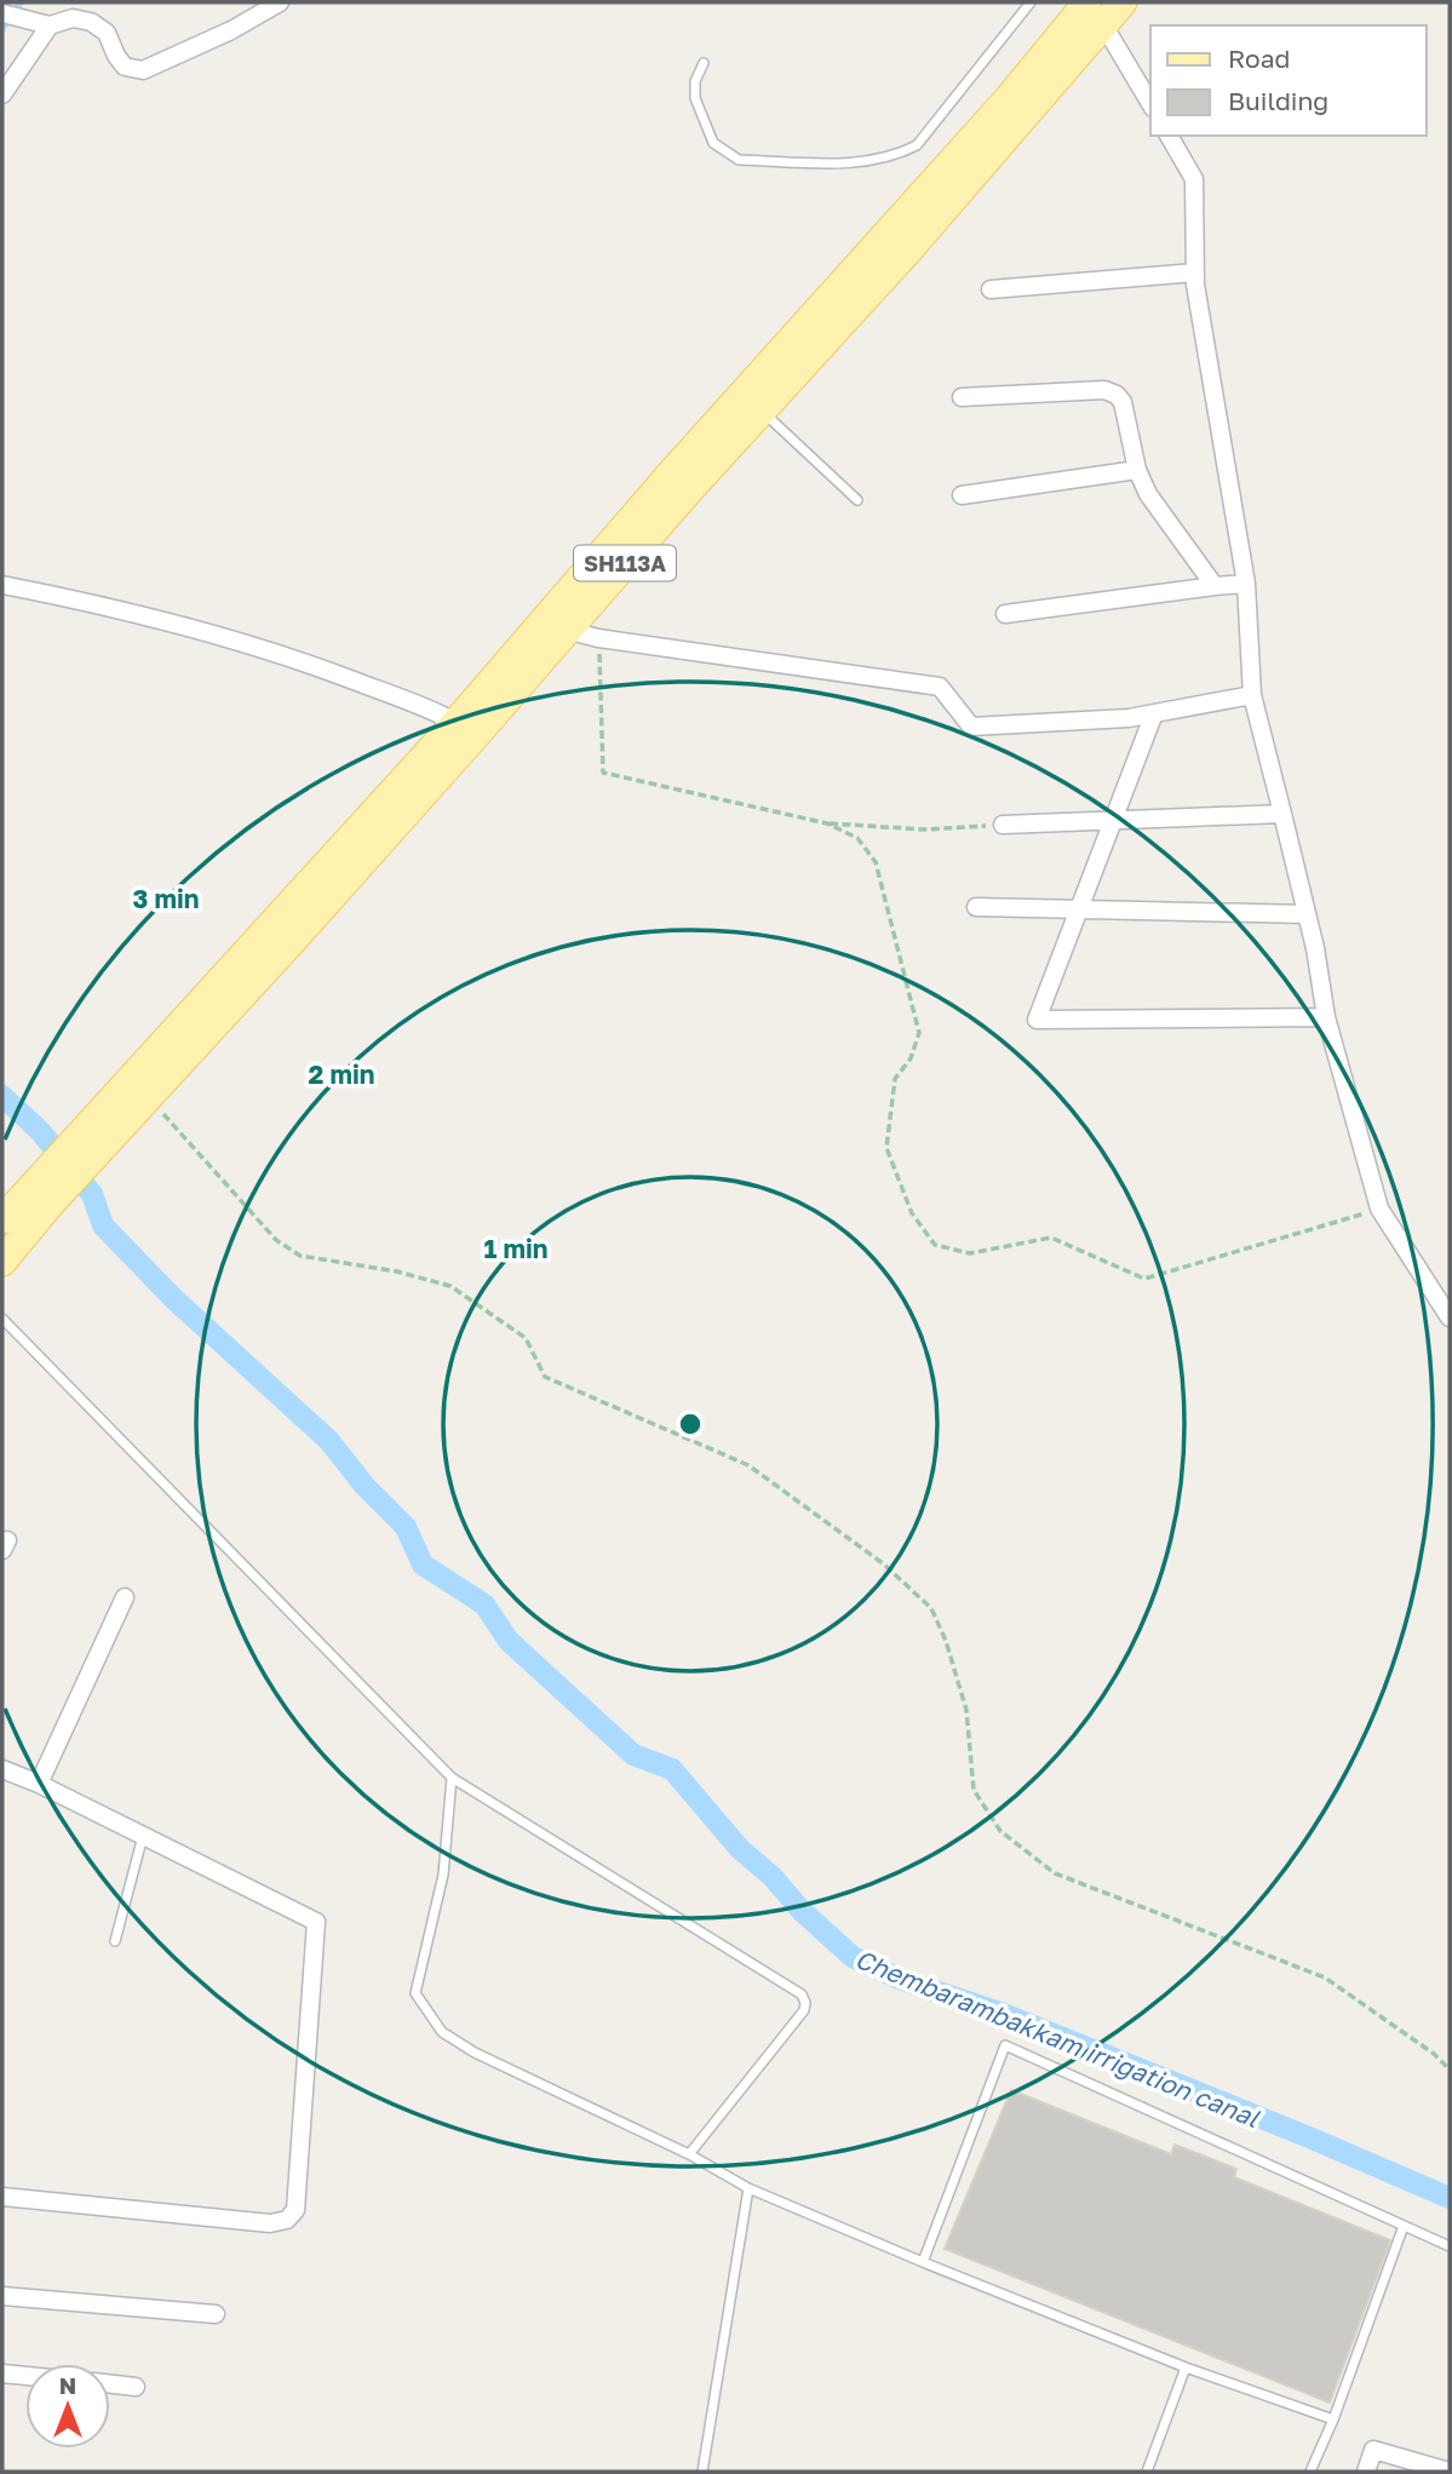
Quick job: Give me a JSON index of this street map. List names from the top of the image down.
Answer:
{
  "streets": {
    "main road": ["SH113A"]
  },
  "water": ["Chembarambakkam irrigation canal"],
  "legend": ["Road", "Building"],
  "north": "top",
  "rings": ["3 min", "2 min", "1 min"]
}
